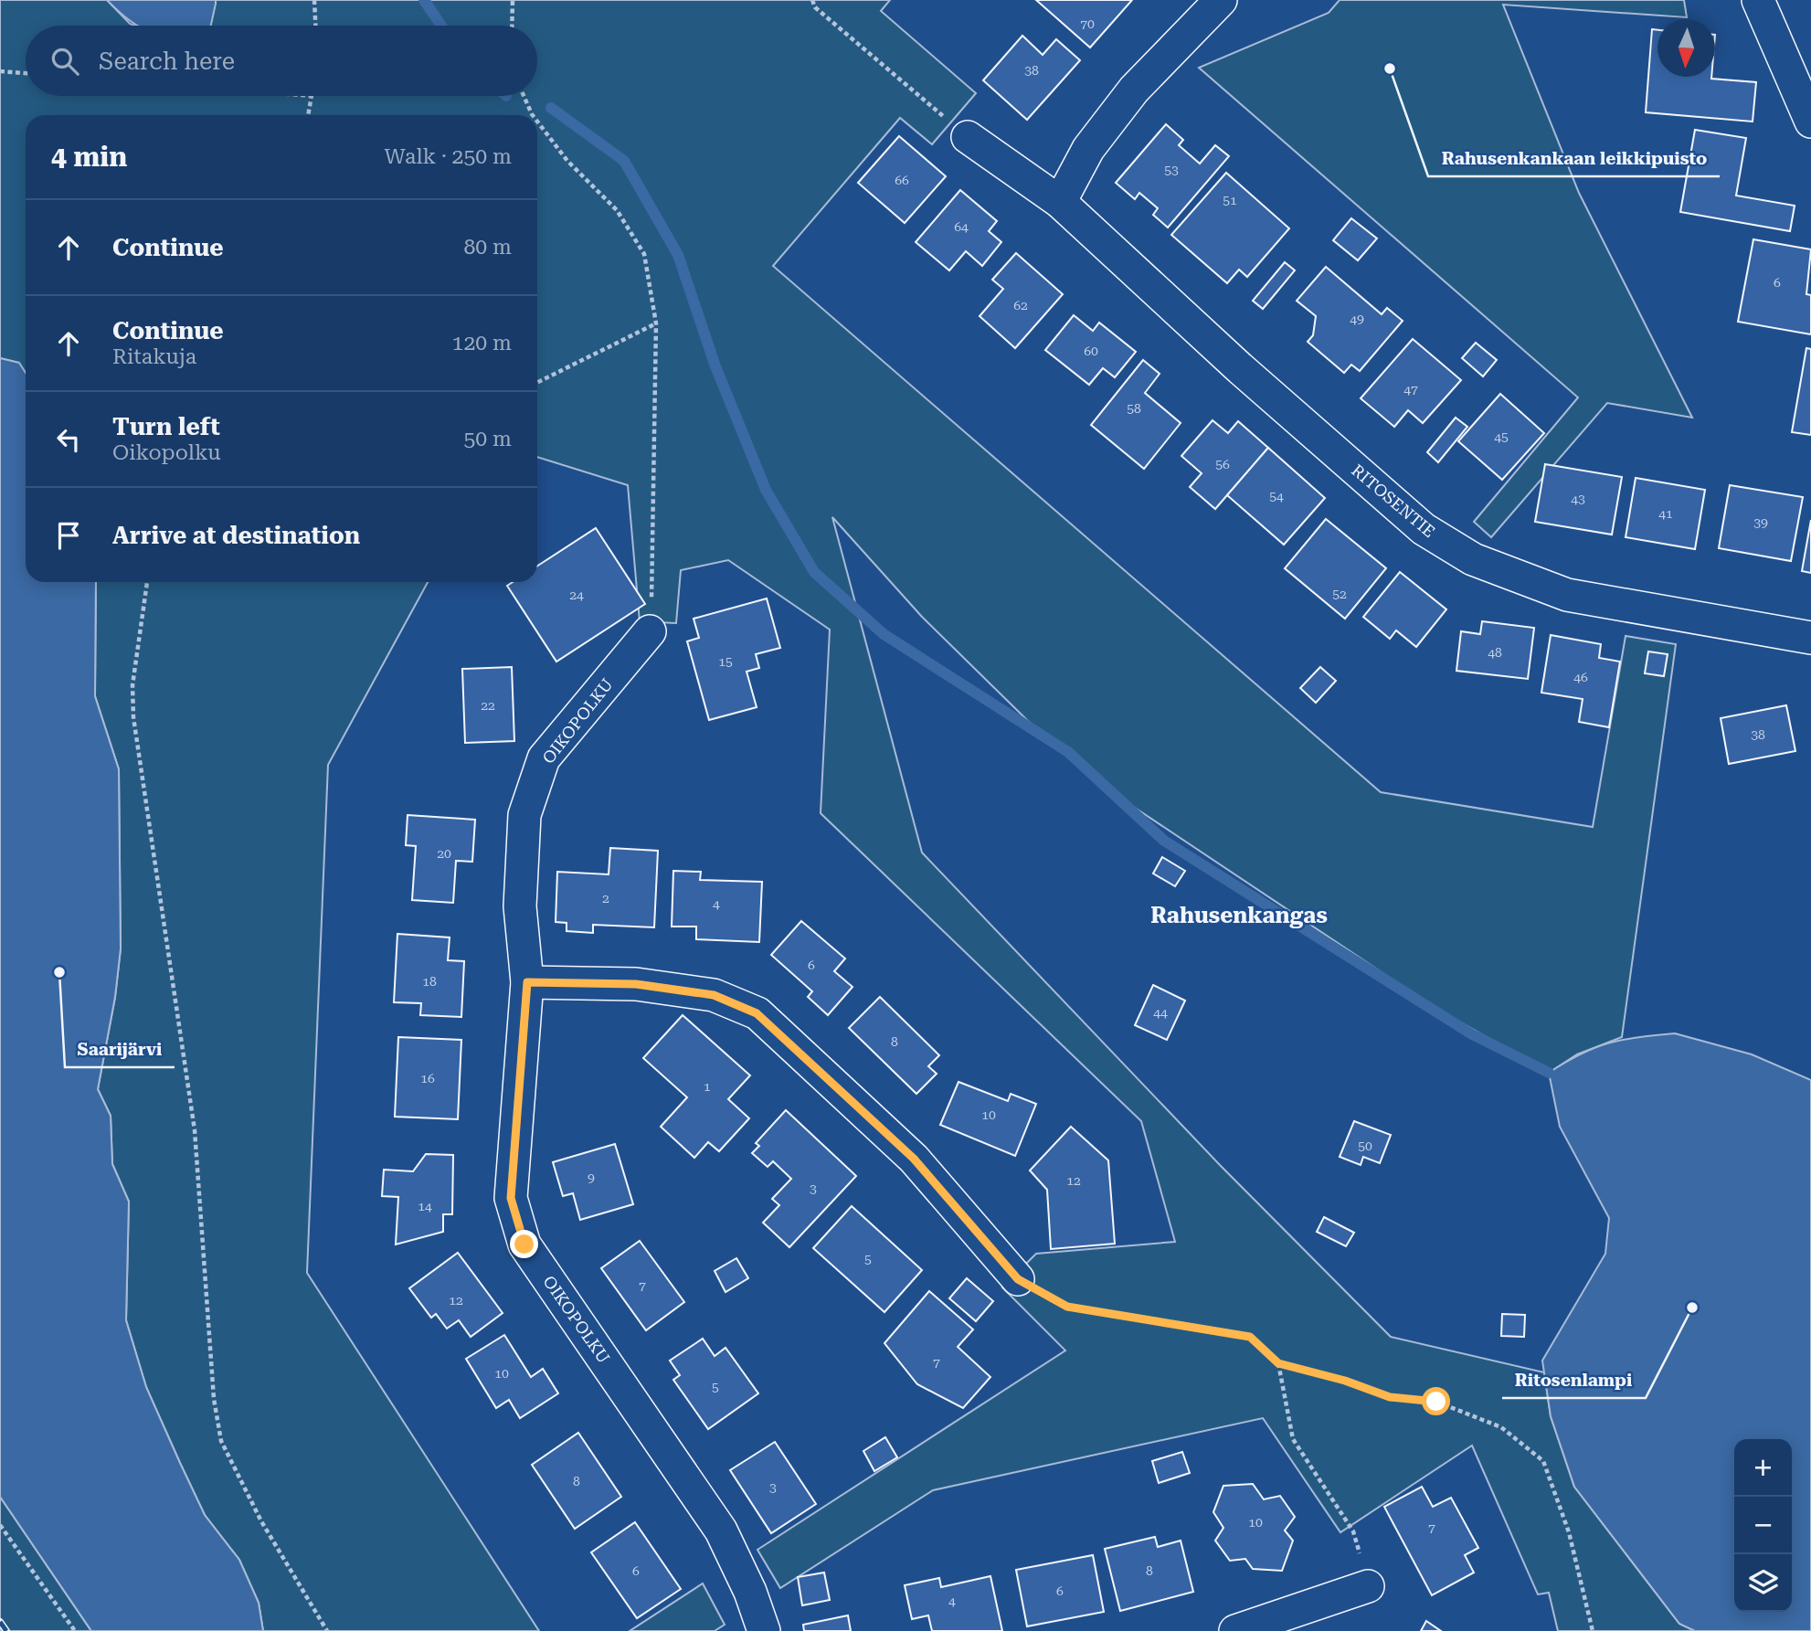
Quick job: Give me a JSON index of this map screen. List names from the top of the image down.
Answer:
{
  "streets": {
    "street": ["RITOSENTIE", "OIKOPOLKU"]
  },
  "districts": ["Rahusenkangas"],
  "places": ["Rahusenkankaan leikkipuisto", "Saarijärvi", "Ritosenlampi"],
  "house_numbers": [
    "70",
    "38",
    "53",
    "66",
    "51",
    "64",
    "6",
    "62",
    "49",
    "60",
    "47",
    "58",
    "45",
    "56",
    "54",
    "43",
    "41",
    "39",
    "52",
    "24",
    "48",
    "15",
    "46",
    "22",
    "38",
    "20",
    "2",
    "4",
    "6",
    "18",
    "44",
    "8",
    "16",
    "1",
    "10",
    "50",
    "9",
    "12",
    "3",
    "14",
    "5",
    "7",
    "12",
    "7",
    "10",
    "5",
    "8",
    "3",
    "10",
    "7",
    "6",
    "8",
    "6",
    "4"
  ],
  "north": "bottom",
  "page": {
    "search": "Search here",
    "heading": ["4 min", "Walk · 250 m"],
    "list": [
      ["Continue", "80 m"],
      ["Continue", "Ritakuja", "120 m"],
      ["Turn left", "Oikopolku", "50 m"],
      "Arrive at destination"
    ],
    "map_buttons": ["+", "−"]
  }
}
